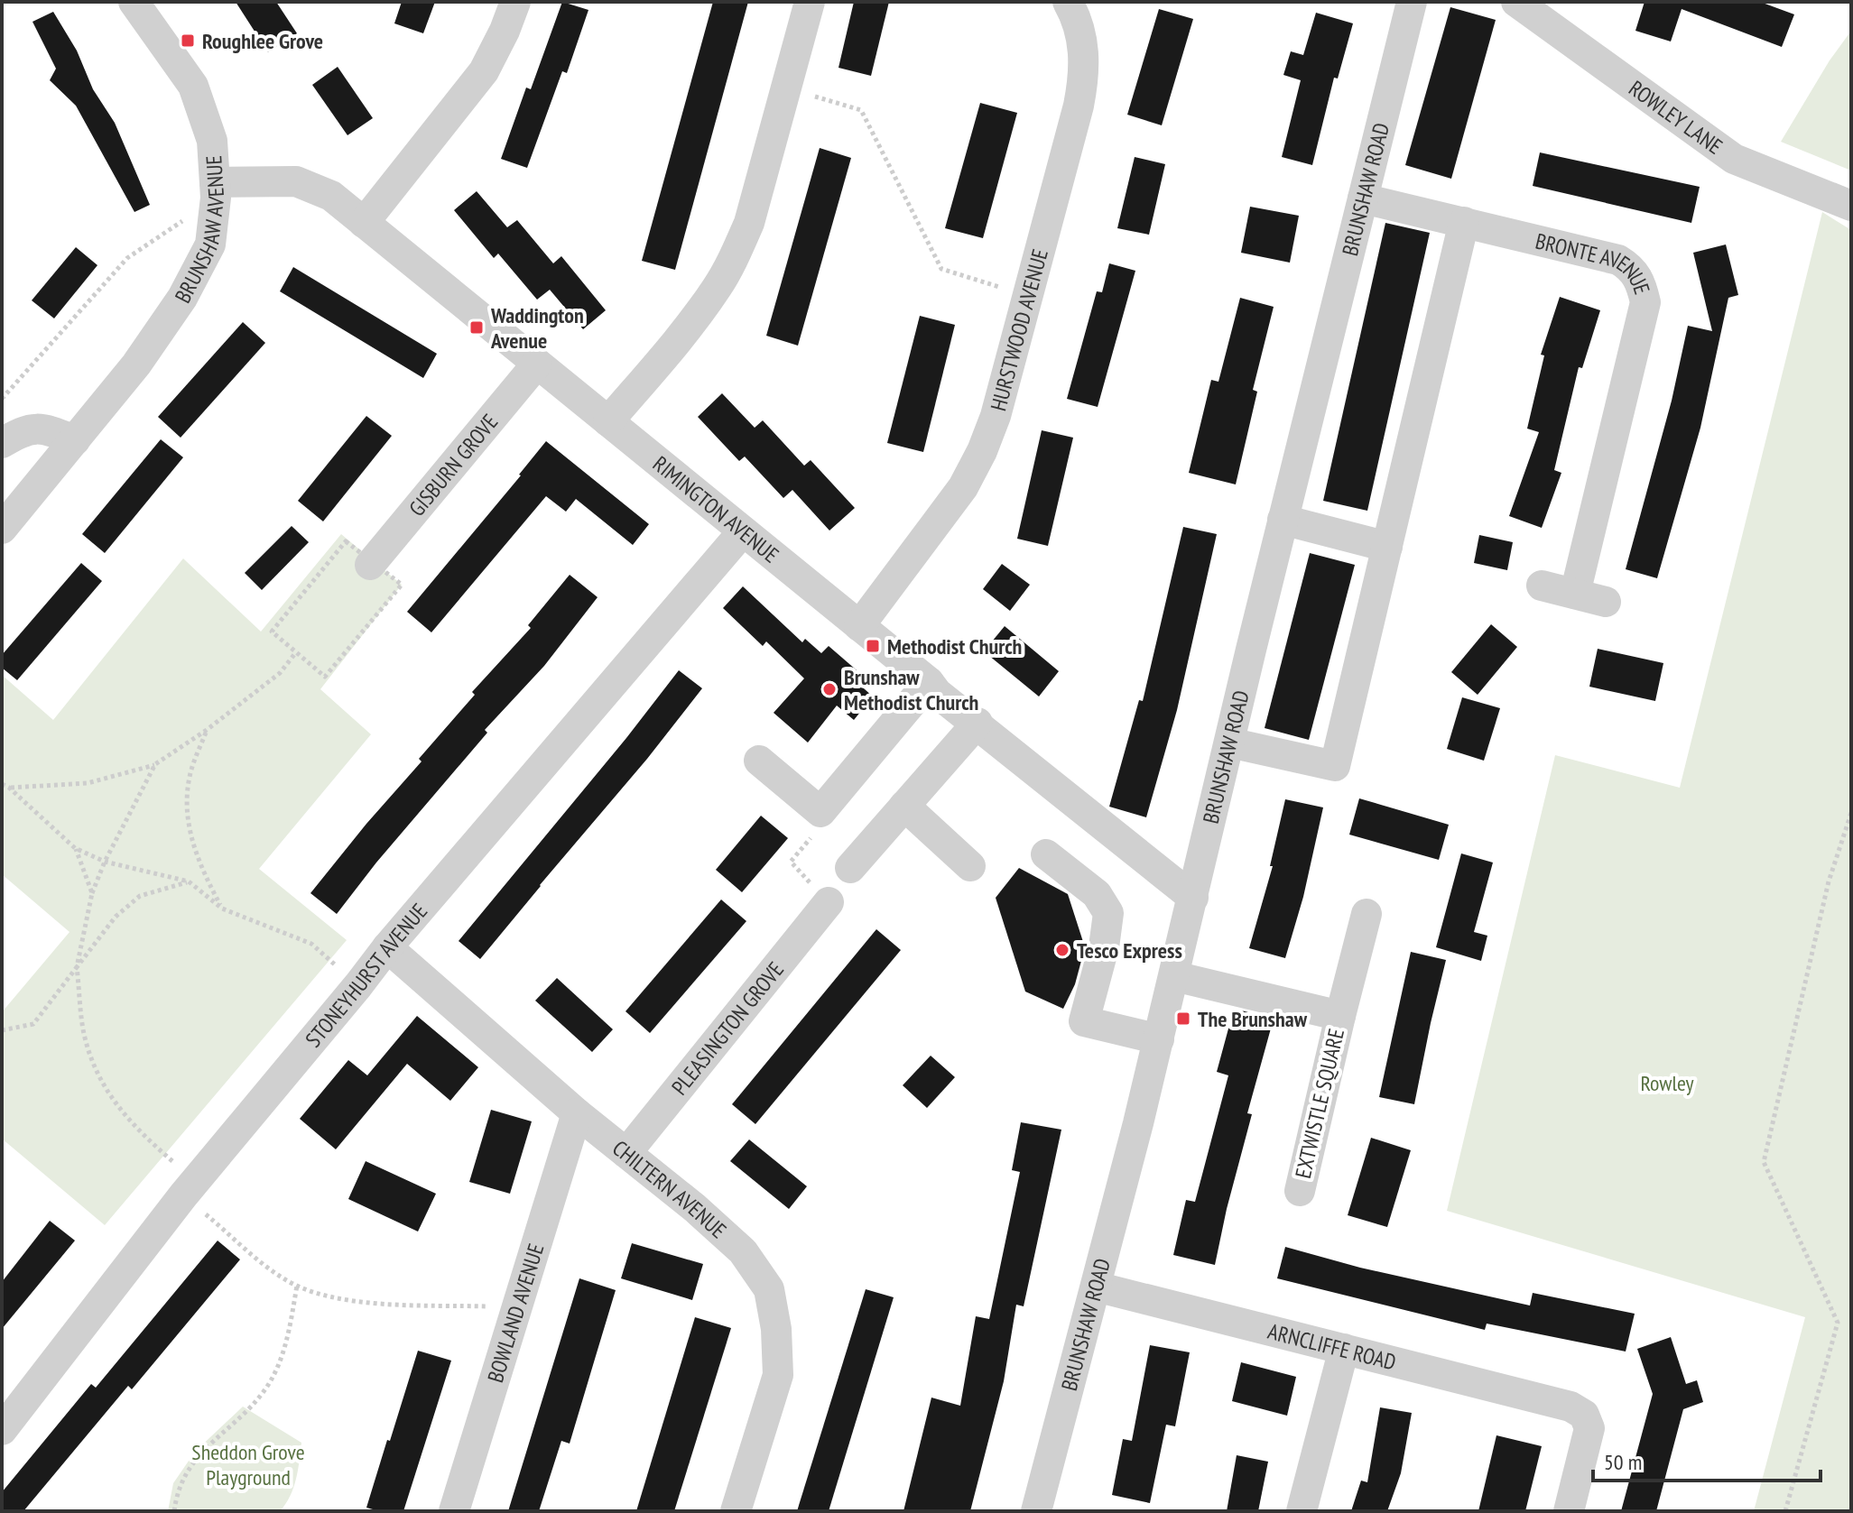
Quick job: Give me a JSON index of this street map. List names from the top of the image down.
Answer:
{
  "streets": {
    "street": [
      "ROWLEY LANE",
      "BRUNSHAW ROAD",
      "BRUNSHAW AVENUE",
      "BRONTE AVENUE",
      "HURSTWOOD AVENUE",
      "GISBURN GROVE",
      "RIMINGTON AVENUE",
      "STONEYHURST AVENUE",
      "PLEASINGTON GROVE",
      "EXTWISTLE SQUARE",
      "CHILTERN AVENUE",
      "BOWLAND AVENUE",
      "ARNCLIFFE ROAD"
    ]
  },
  "crossings": [
    ["BRUNSHAW ROAD", "BRONTE AVENUE"],
    ["BRUNSHAW ROAD", "RIMINGTON AVENUE"],
    ["BRUNSHAW ROAD", "EXTWISTLE SQUARE"],
    ["BRUNSHAW ROAD", "ARNCLIFFE ROAD"],
    ["BRUNSHAW AVENUE", "RIMINGTON AVENUE"],
    ["HURSTWOOD AVENUE", "RIMINGTON AVENUE"],
    ["GISBURN GROVE", "RIMINGTON AVENUE"],
    ["RIMINGTON AVENUE", "STONEYHURST AVENUE"],
    ["STONEYHURST AVENUE", "CHILTERN AVENUE"],
    ["PLEASINGTON GROVE", "CHILTERN AVENUE"],
    ["CHILTERN AVENUE", "BOWLAND AVENUE"]
  ],
  "parks": ["Rowley", "Sheddon Grove Playground"],
  "places": {
    "transit": [
      "Roughlee Grove",
      "Waddington Avenue",
      "Methodist Church",
      "The Brunshaw"
    ],
    "other": ["Brunshaw Methodist Church", "Tesco Express"]
  },
  "scale_bar": "50 m"
}
